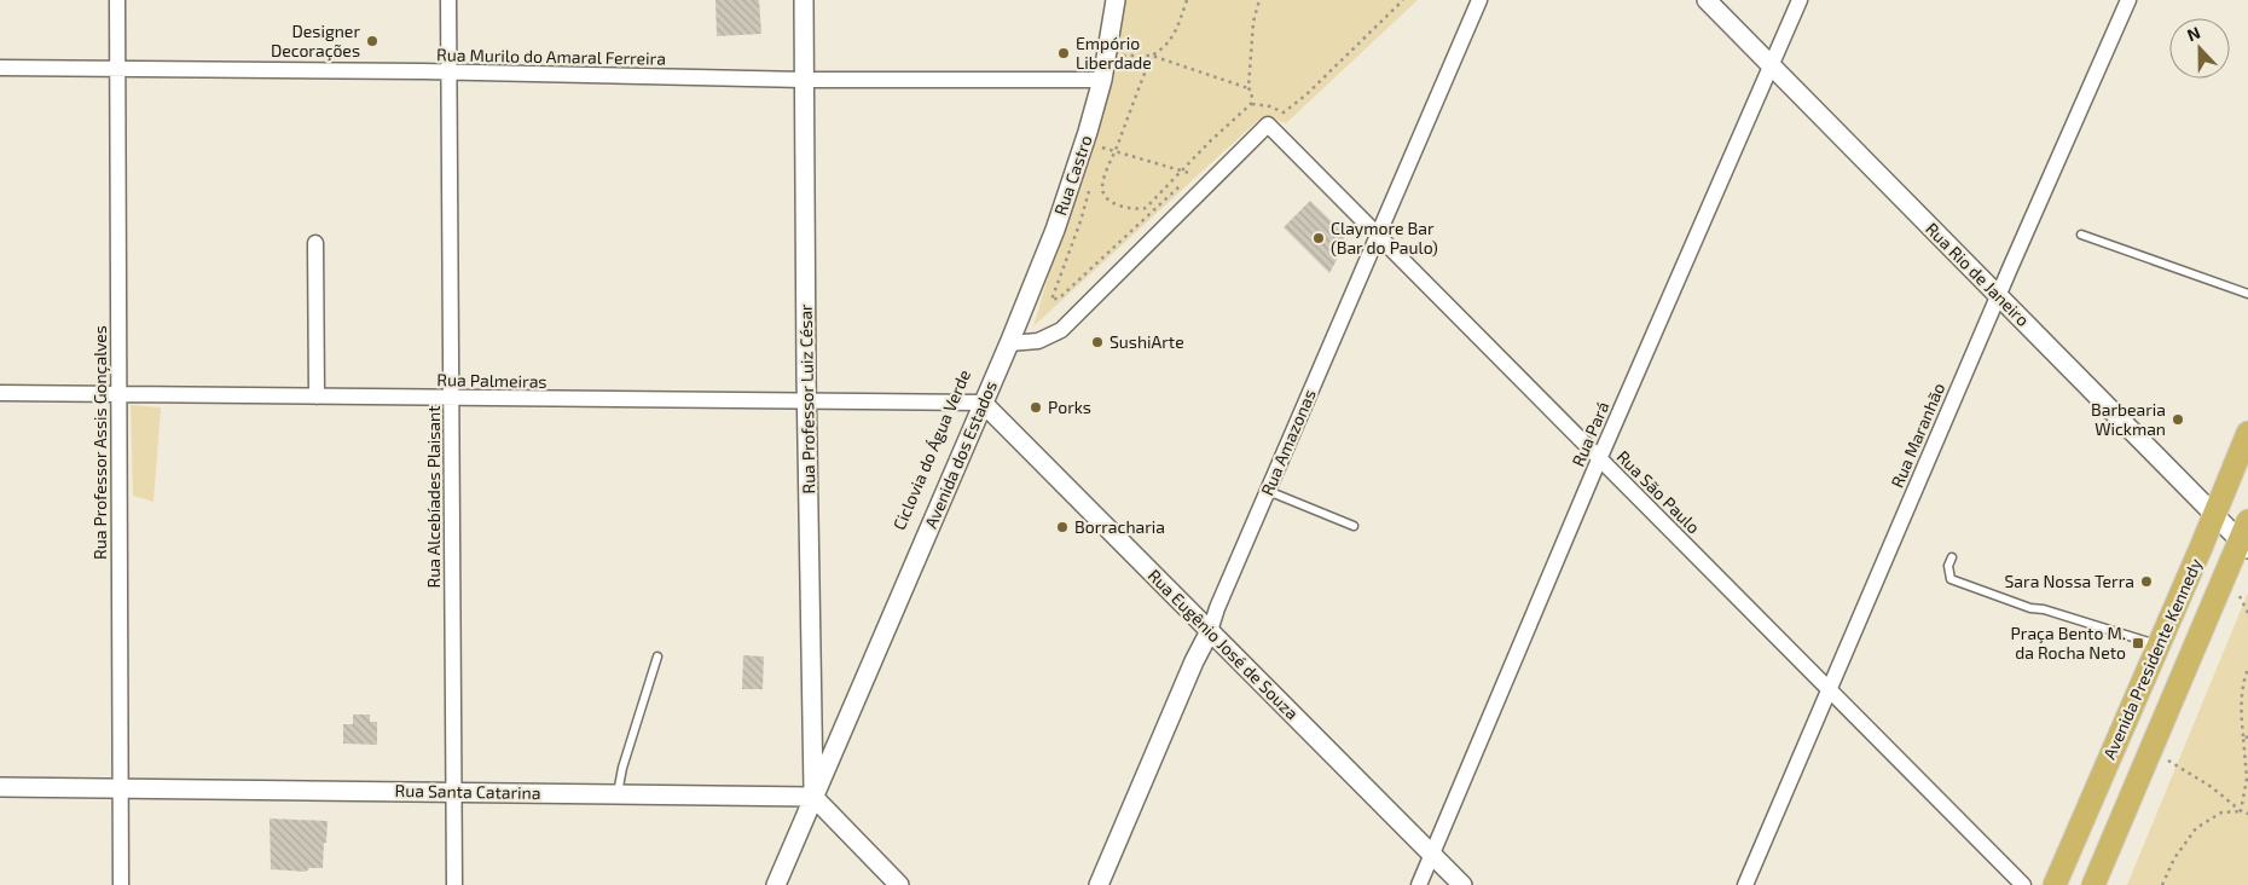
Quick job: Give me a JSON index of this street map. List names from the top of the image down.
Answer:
{
  "streets": {
    "main road": ["Avenida Presidente Kennedy"],
    "street": [
      "Rua Murilo do Amaral Ferreira",
      "Rua Castro",
      "Rua Rio de Janeiro",
      "Rua Palmeiras",
      "Rua Professor Luiz César",
      "Rua Pará",
      "Rua Maranhão",
      "Rua Professor Assis Gonçalves",
      "Rua Amazonas",
      "Avenida dos Estados",
      "Rua São Paulo",
      "Rua Alcebíades Plaisant",
      "Rua Eugênio José de Souza",
      "Rua Santa Catarina"
    ]
  },
  "crossings": [
    ["Rua Murilo do Amaral Ferreira", "Rua Castro"],
    ["Rua Murilo do Amaral Ferreira", "Rua Professor Luiz César"],
    ["Rua Murilo do Amaral Ferreira", "Rua Professor Assis Gonçalves"],
    ["Rua Murilo do Amaral Ferreira", "Rua Alcebíades Plaisant"],
    ["Rua Castro", "Avenida dos Estados"],
    ["Rua Castro", "Rua São Paulo"],
    ["Rua Rio de Janeiro", "Rua Pará"],
    ["Rua Rio de Janeiro", "Rua Maranhão"],
    ["Rua Rio de Janeiro", "Avenida Presidente Kennedy"],
    ["Rua Palmeiras", "Rua Professor Luiz César"],
    ["Rua Palmeiras", "Rua Professor Assis Gonçalves"],
    ["Rua Palmeiras", "Avenida dos Estados"],
    ["Rua Palmeiras", "Rua Alcebíades Plaisant"],
    ["Rua Palmeiras", "Rua Eugênio José de Souza"],
    ["Rua Professor Luiz César", "Avenida dos Estados"],
    ["Rua Professor Luiz César", "Rua Santa Catarina"],
    ["Rua Pará", "Rua São Paulo"],
    ["Rua Pará", "Rua Eugênio José de Souza"],
    ["Rua Maranhão", "Rua São Paulo"],
    ["Rua Professor Assis Gonçalves", "Rua Santa Catarina"],
    ["Rua Amazonas", "Rua São Paulo"],
    ["Rua Amazonas", "Rua Eugênio José de Souza"],
    ["Avenida dos Estados", "Rua São Paulo"],
    ["Avenida dos Estados", "Rua Eugênio José de Souza"],
    ["Avenida dos Estados", "Rua Santa Catarina"],
    ["Rua Alcebíades Plaisant", "Rua Santa Catarina"]
  ],
  "places": {
    "other": [
      "Designer Decorações",
      "Empório Liberdade",
      "Claymore Bar (Bar do Paulo)",
      "SushiArte",
      "Porks",
      "Barbearia Wickman",
      "Borracharia",
      "Sara Nossa Terra"
    ],
    "transit": ["Praça Bento M. da Rocha Neto"]
  },
  "north": "top"
}
